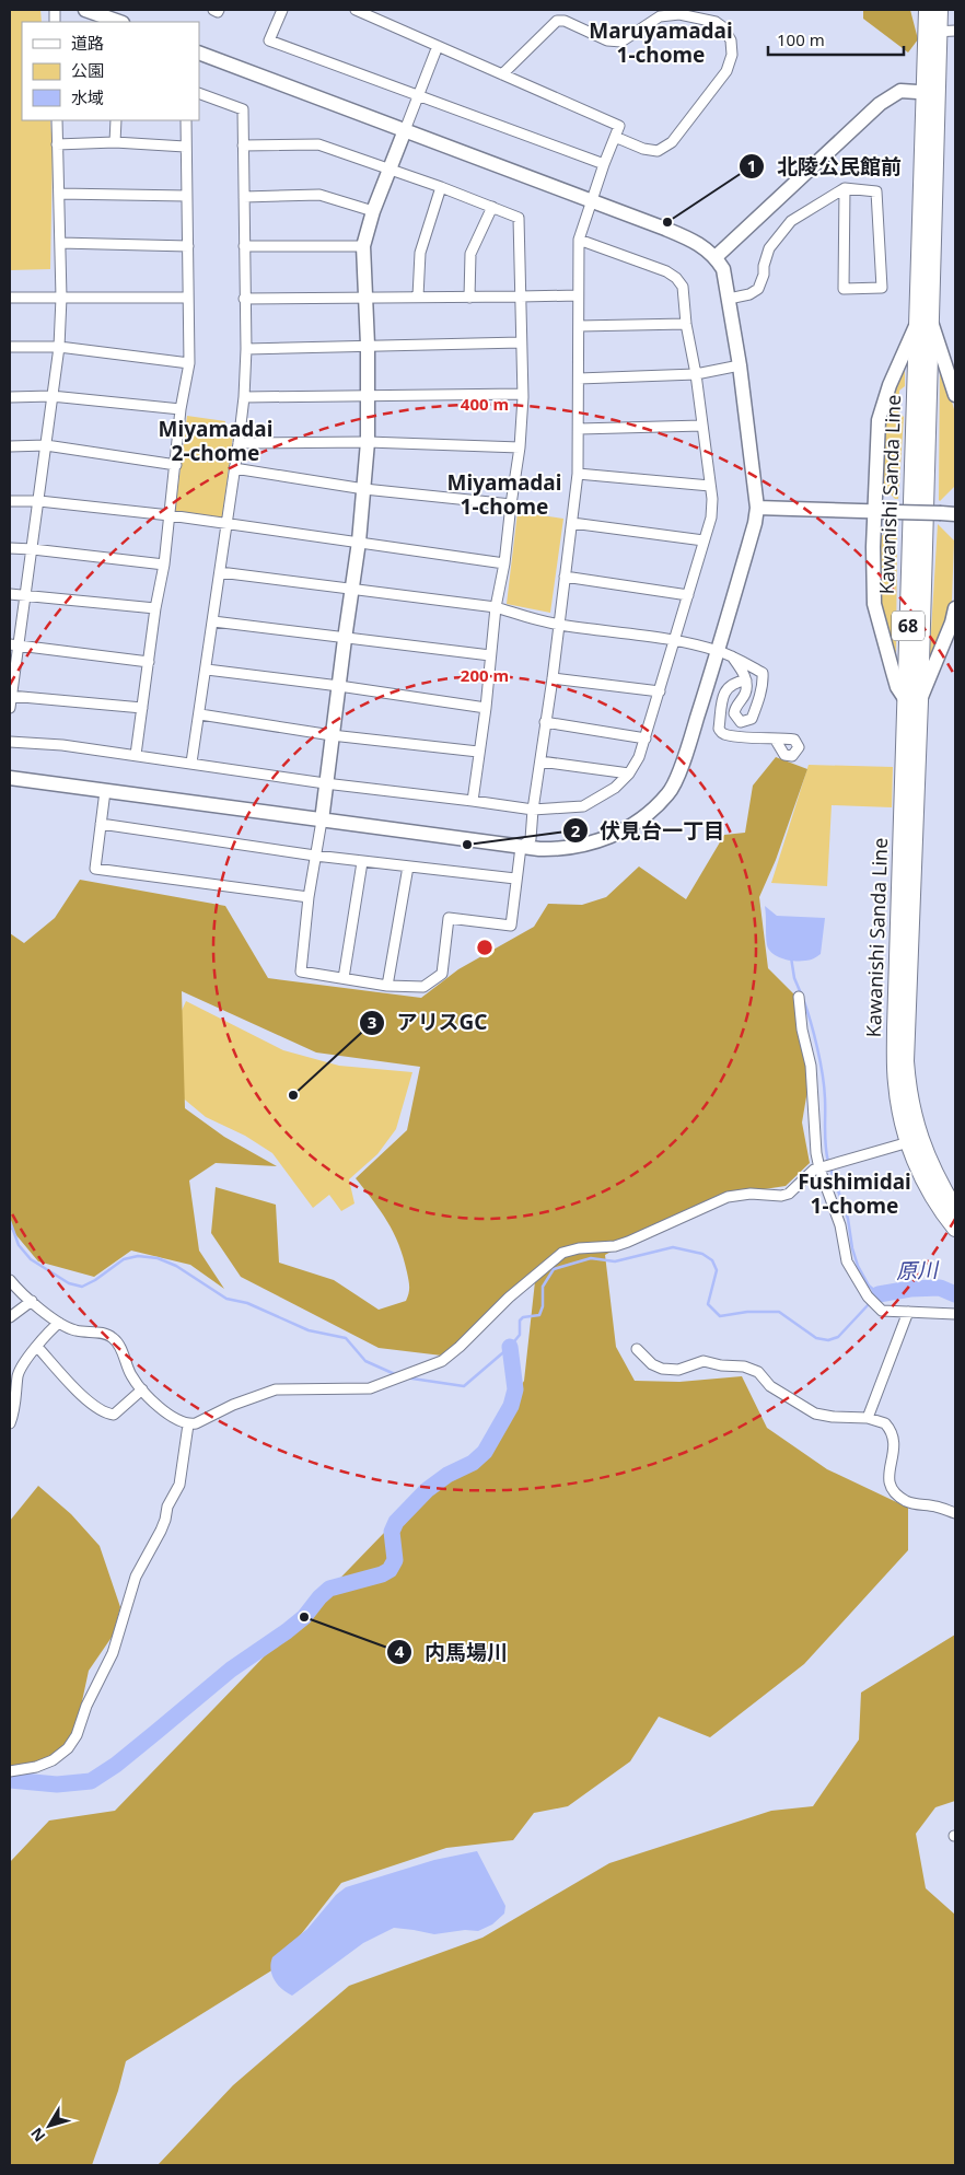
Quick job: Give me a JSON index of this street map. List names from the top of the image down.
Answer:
{
  "streets": {
    "main road": ["Kawanishi Sanda Line", "68"]
  },
  "districts": [
    "Maruyamadai 1-chome",
    "Miyamadai 2-chome",
    "Miyamadai 1-chome",
    "Fushimidai 1-chome"
  ],
  "water": ["原川"],
  "places": [
    "北陵公民館前",
    "伏見台一丁目",
    "アリスGC",
    "内馬場川"
  ],
  "legend": ["道路", "公園", "水域"],
  "scale_bar": "100 m",
  "north": "bottom left",
  "rings": ["400 m", "200 m"]
}
